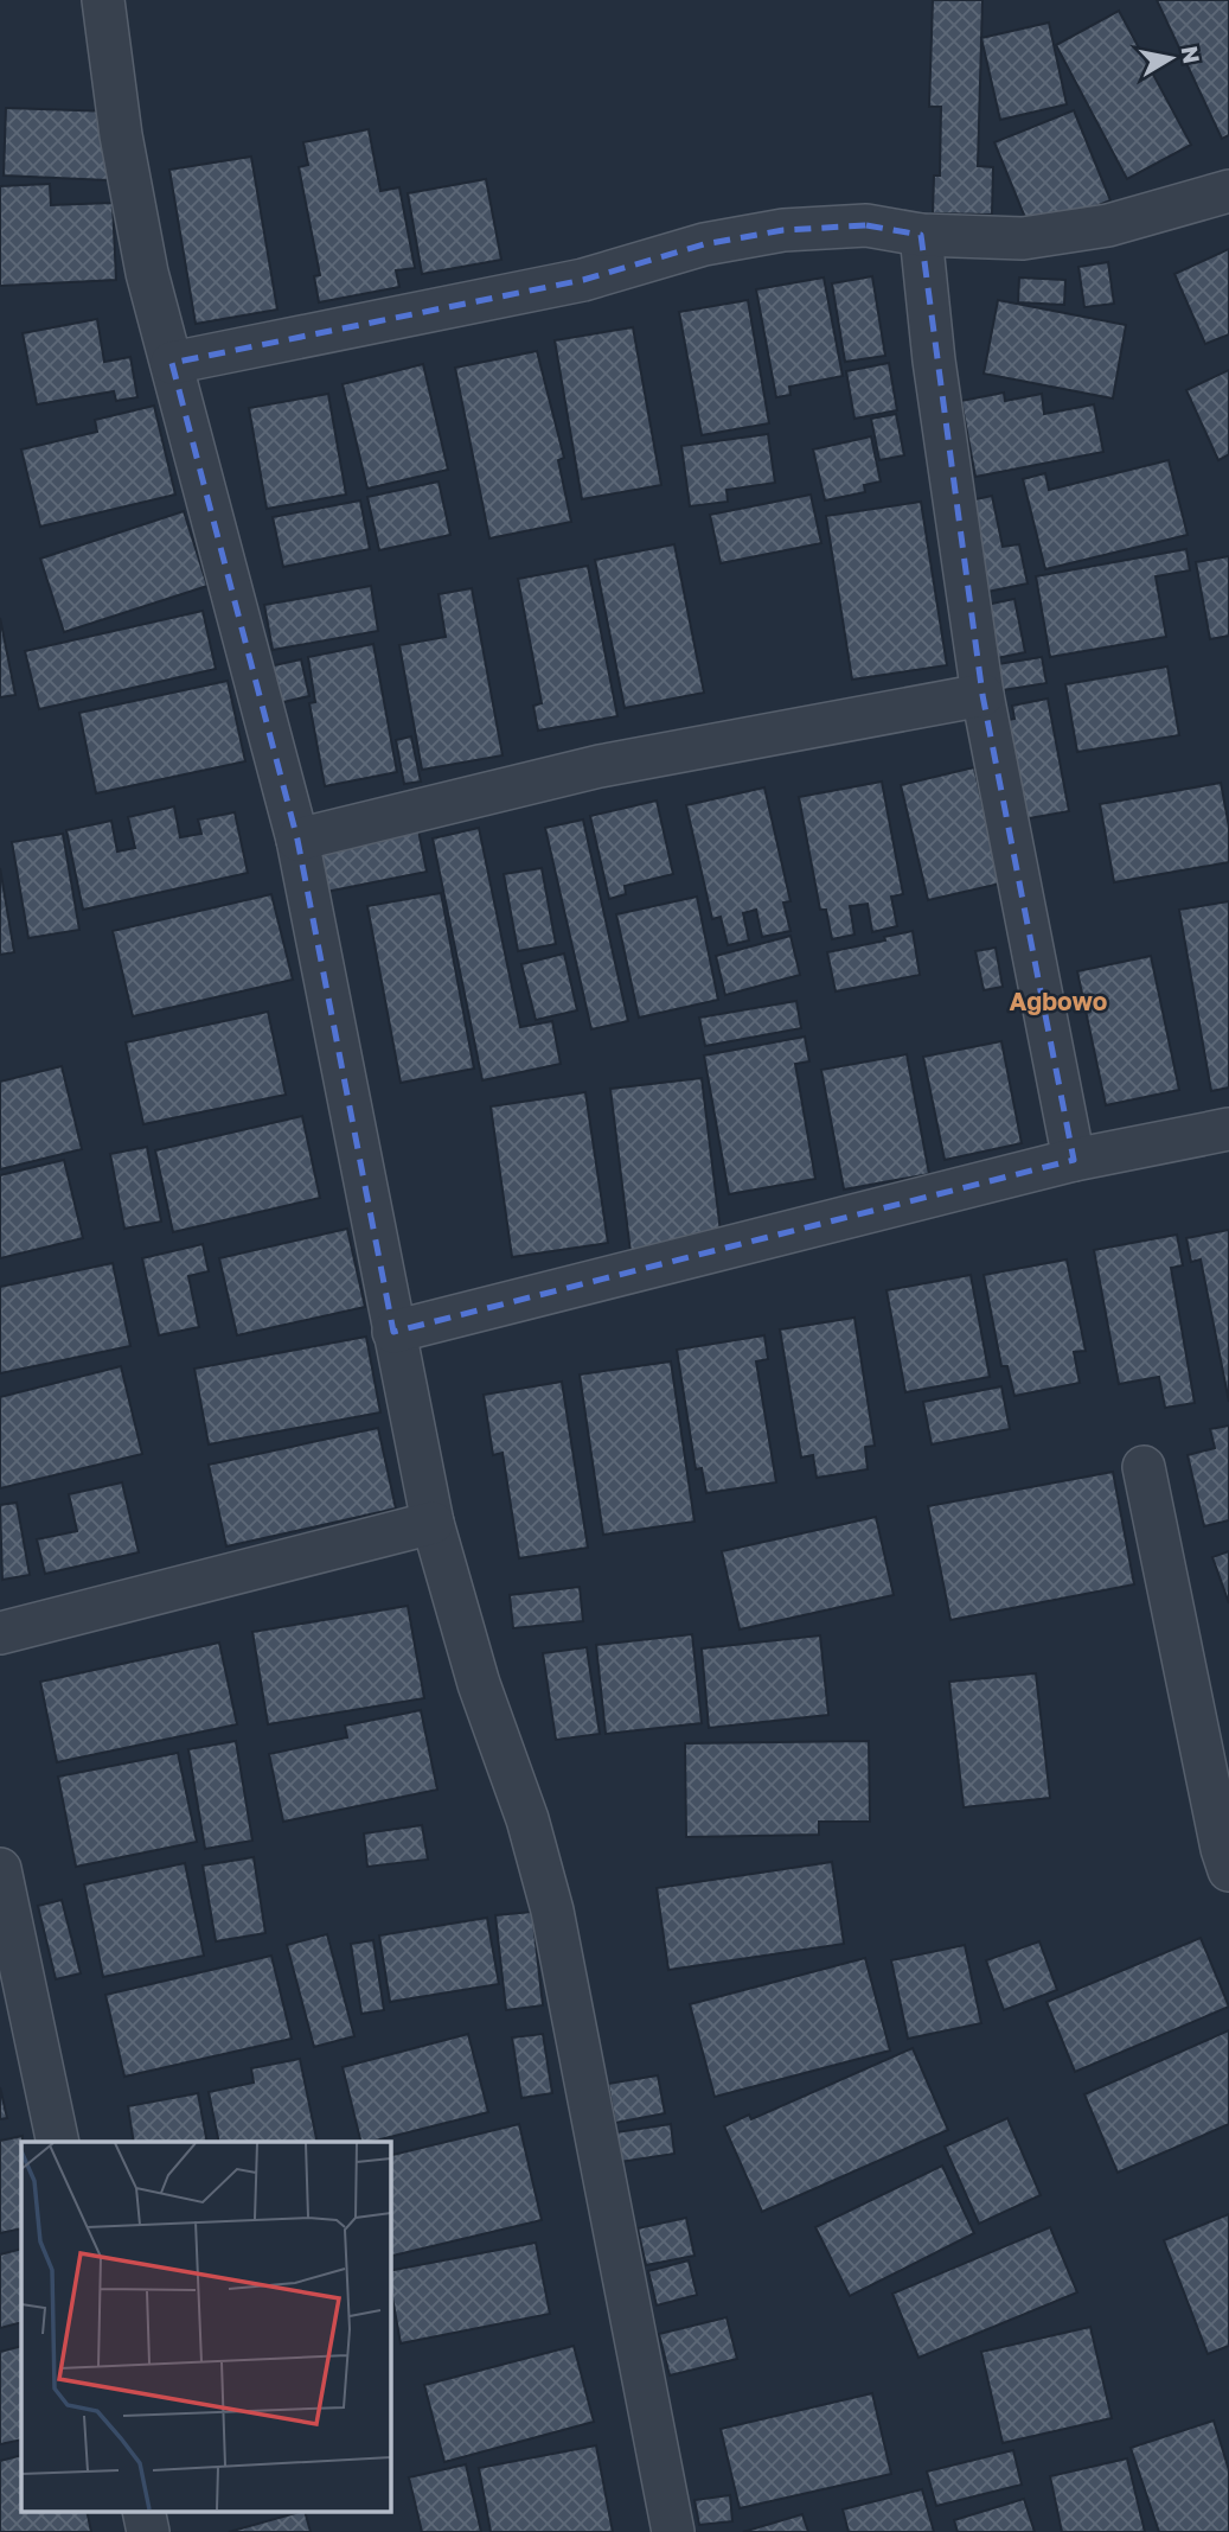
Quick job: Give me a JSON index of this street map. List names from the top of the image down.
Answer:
{
  "districts": ["Agbowo"],
  "north": "right"
}
